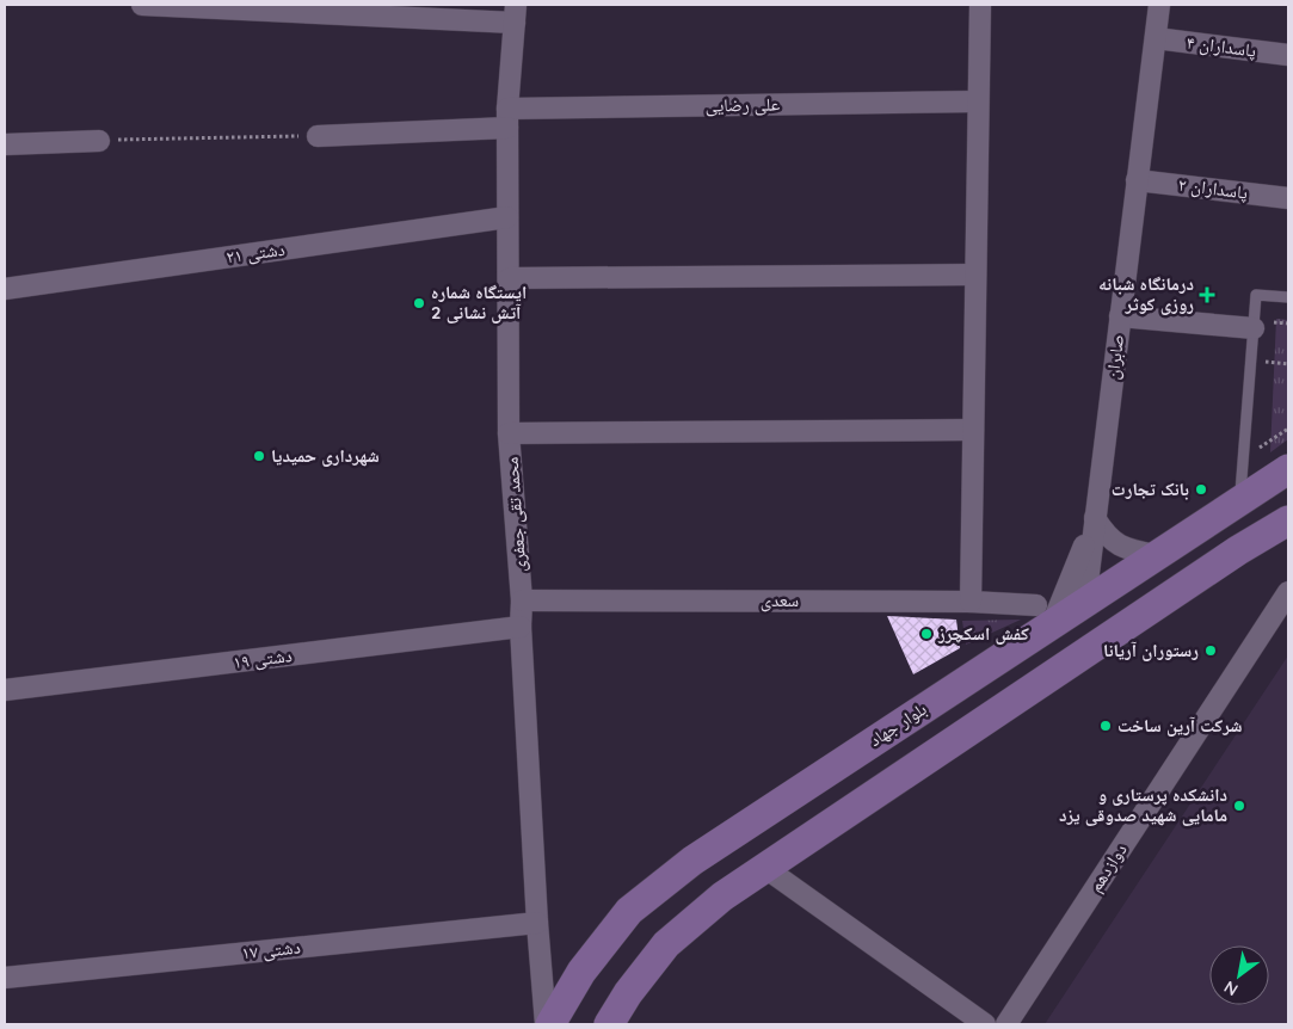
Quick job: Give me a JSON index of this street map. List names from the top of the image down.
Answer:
{
  "streets": {
    "main road": ["بلوار جهاد"],
    "street": [
      "پاسداران ۴",
      "علی رضایی",
      "پاسداران ۲",
      "دشتی ۲۱",
      "صابران",
      "محمد تقی جعفری",
      "سعدی",
      "دشتی ۱۹",
      "دوازدهم",
      "دشتی ۱۷"
    ]
  },
  "crossings": [
    ["پاسداران ۴", "صابران"],
    ["علی رضایی", "محمد تقی جعفری"],
    ["پاسداران ۲", "صابران"],
    ["دشتی ۲۱", "محمد تقی جعفری"],
    ["صابران", "بلوار جهاد"],
    ["محمد تقی جعفری", "سعدی"],
    ["محمد تقی جعفری", "دشتی ۱۹"],
    ["محمد تقی جعفری", "دشتی ۱۷"],
    ["سعدی", "بلوار جهاد"]
  ],
  "places": {
    "health": ["درمانگاه شبانه روزی کوثر"],
    "other": [
      "ایستگاه شماره 2 آتش نشانی",
      "شهرداری حمیدیا",
      "بانک تجارت",
      "کفش اسکچرز",
      "رستوران آریانا",
      "شرکت آرین ساخت",
      "دانشکده پرستاری و مامایی شهید صدوقی یزد"
    ]
  },
  "north": "bottom left"
}
